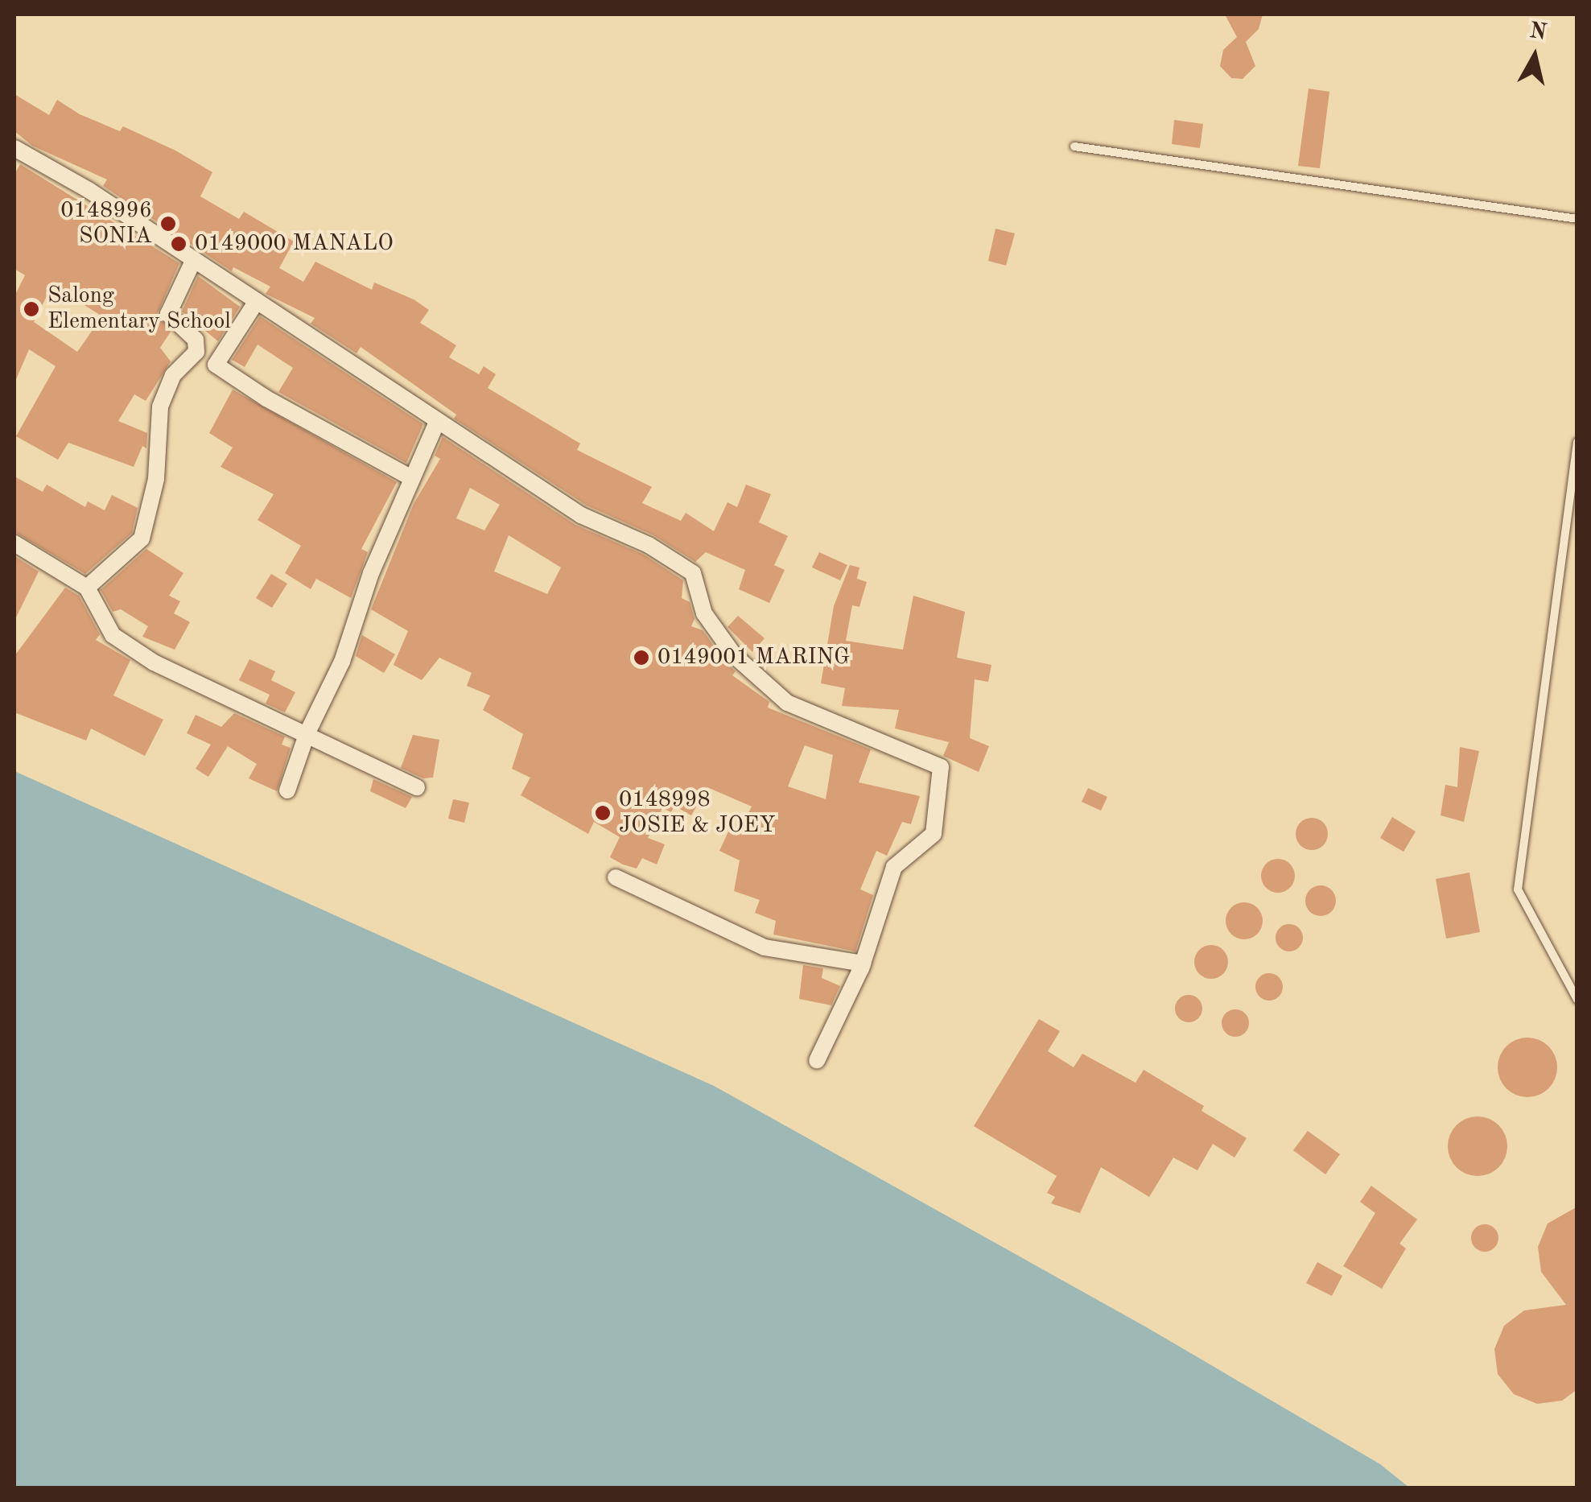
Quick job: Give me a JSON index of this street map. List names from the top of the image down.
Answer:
{
  "places": [
    "0148996 SONIA",
    "0149000 MANALO",
    "Salong Elementary School",
    "0149001 MARING",
    "0148998 JOSIE & JOEY"
  ],
  "north": "top"
}
